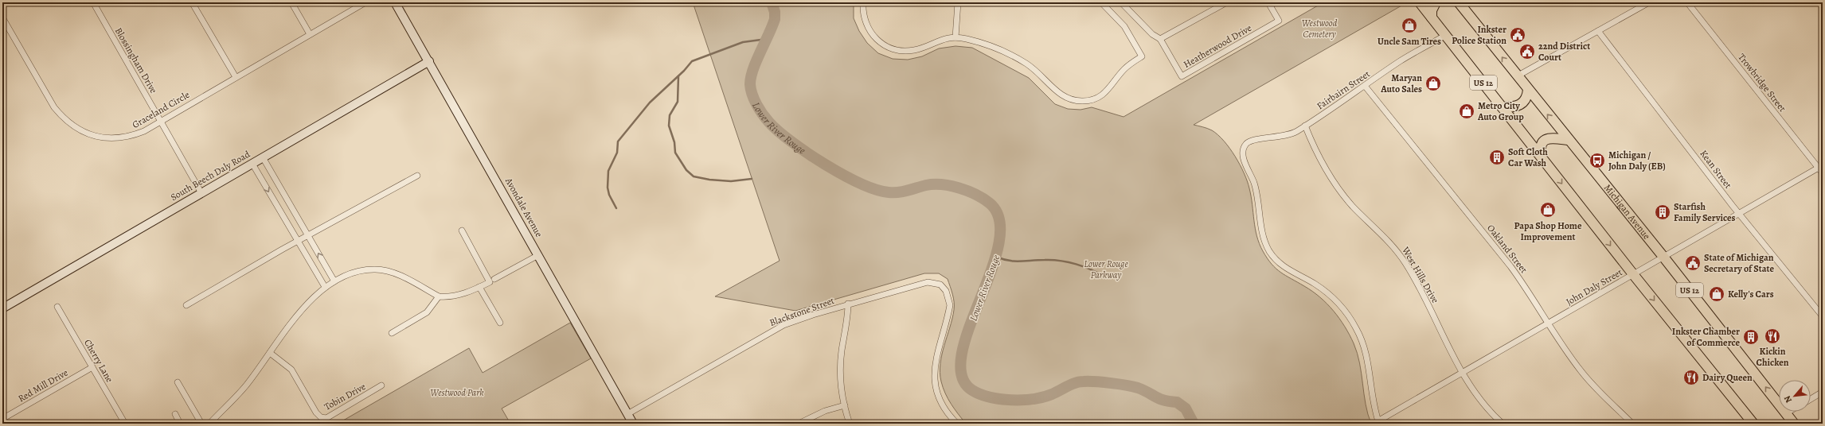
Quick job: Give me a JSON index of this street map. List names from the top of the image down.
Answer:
{
  "streets": {
    "main road": ["US 12", "Michigan Avenue"],
    "street": [
      "Heatherwood Drive",
      "Blossingham Drive",
      "Trowbridge Street",
      "Fairbairn Street",
      "Graceland Circle",
      "Kean Street",
      "South Beech Daly Road",
      "Avondale Avenue",
      "Oakland Street",
      "West Hills Drive",
      "John Daly Street",
      "Blackstone Street",
      "Cherry Lane",
      "Red Mill Drive",
      "Tobin Drive"
    ]
  },
  "crossings": [
    ["Blossingham Drive", "Graceland Circle"],
    ["Blossingham Drive", "South Beech Daly Road"],
    ["US 12", "Fairbairn Street"],
    ["US 12", "John Daly Street"],
    ["Trowbridge Street", "John Daly Street"],
    ["Fairbairn Street", "Oakland Street"],
    ["Fairbairn Street", "West Hills Drive"],
    ["Fairbairn Street", "John Daly Street"],
    ["Kean Street", "John Daly Street"],
    ["South Beech Daly Road", "Avondale Avenue"],
    ["Avondale Avenue", "Blackstone Street"],
    ["Michigan Avenue", "John Daly Street"],
    ["Oakland Street", "John Daly Street"],
    ["West Hills Drive", "John Daly Street"],
    ["Cherry Lane", "Red Mill Drive"]
  ],
  "water": ["Lower River Rouge"],
  "parks": ["Westwood Cemetery", "Lower Rouge Parkway", "Westwood Park"],
  "places": {
    "shop": [
      "Uncle Sam Tires",
      "Maryan Auto Sales",
      "Metro City Auto Group",
      "Papa Shop Home Improvement",
      "Kelly's Cars"
    ],
    "public building": ["Inkster Police Station", "22nd District Court", "State of Michigan Secretary of State"],
    "building": ["Soft Cloth Car Wash", "Starfish Family Services", "Inkster Chamber of Commerce"],
    "bus stop": ["Michigan / John Daly (EB)"],
    "restaurant": ["Kickin Chicken", "Dairy Queen"]
  },
  "north": "bottom left"
}
